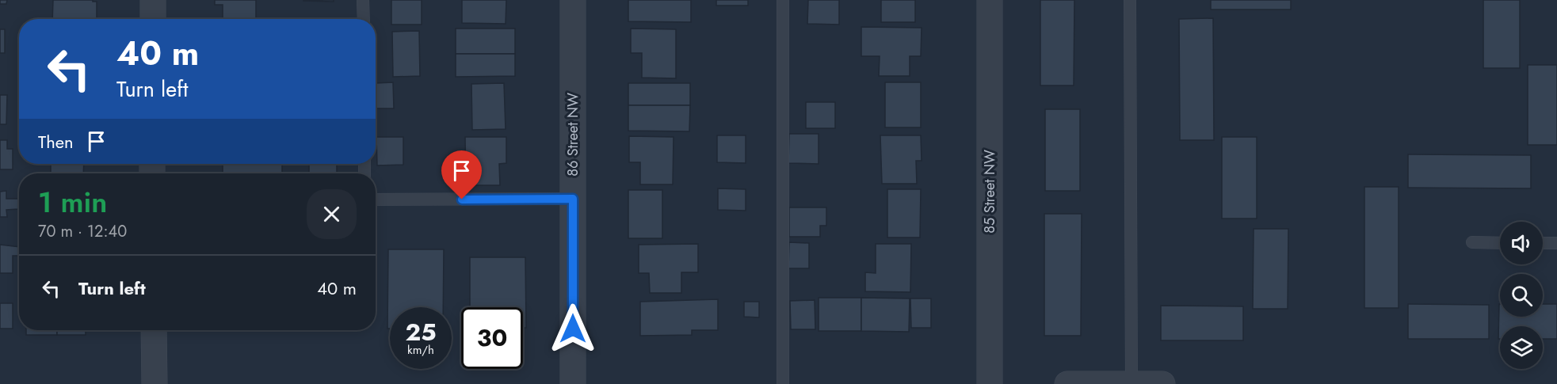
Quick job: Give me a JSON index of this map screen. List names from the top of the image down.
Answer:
{
  "streets": {
    "street": ["86 Street NW", "85 Street NW"]
  },
  "page": {
    "turn": ["40 m", "Turn left"],
    "then": "Then",
    "heading": ["1 min", "70 m · 12:40"],
    "list": [
      {
        "name": "Turn left",
        "value": "40 m"
      }
    ],
    "speed": "25 km/h",
    "limit": "30"
  }
}
